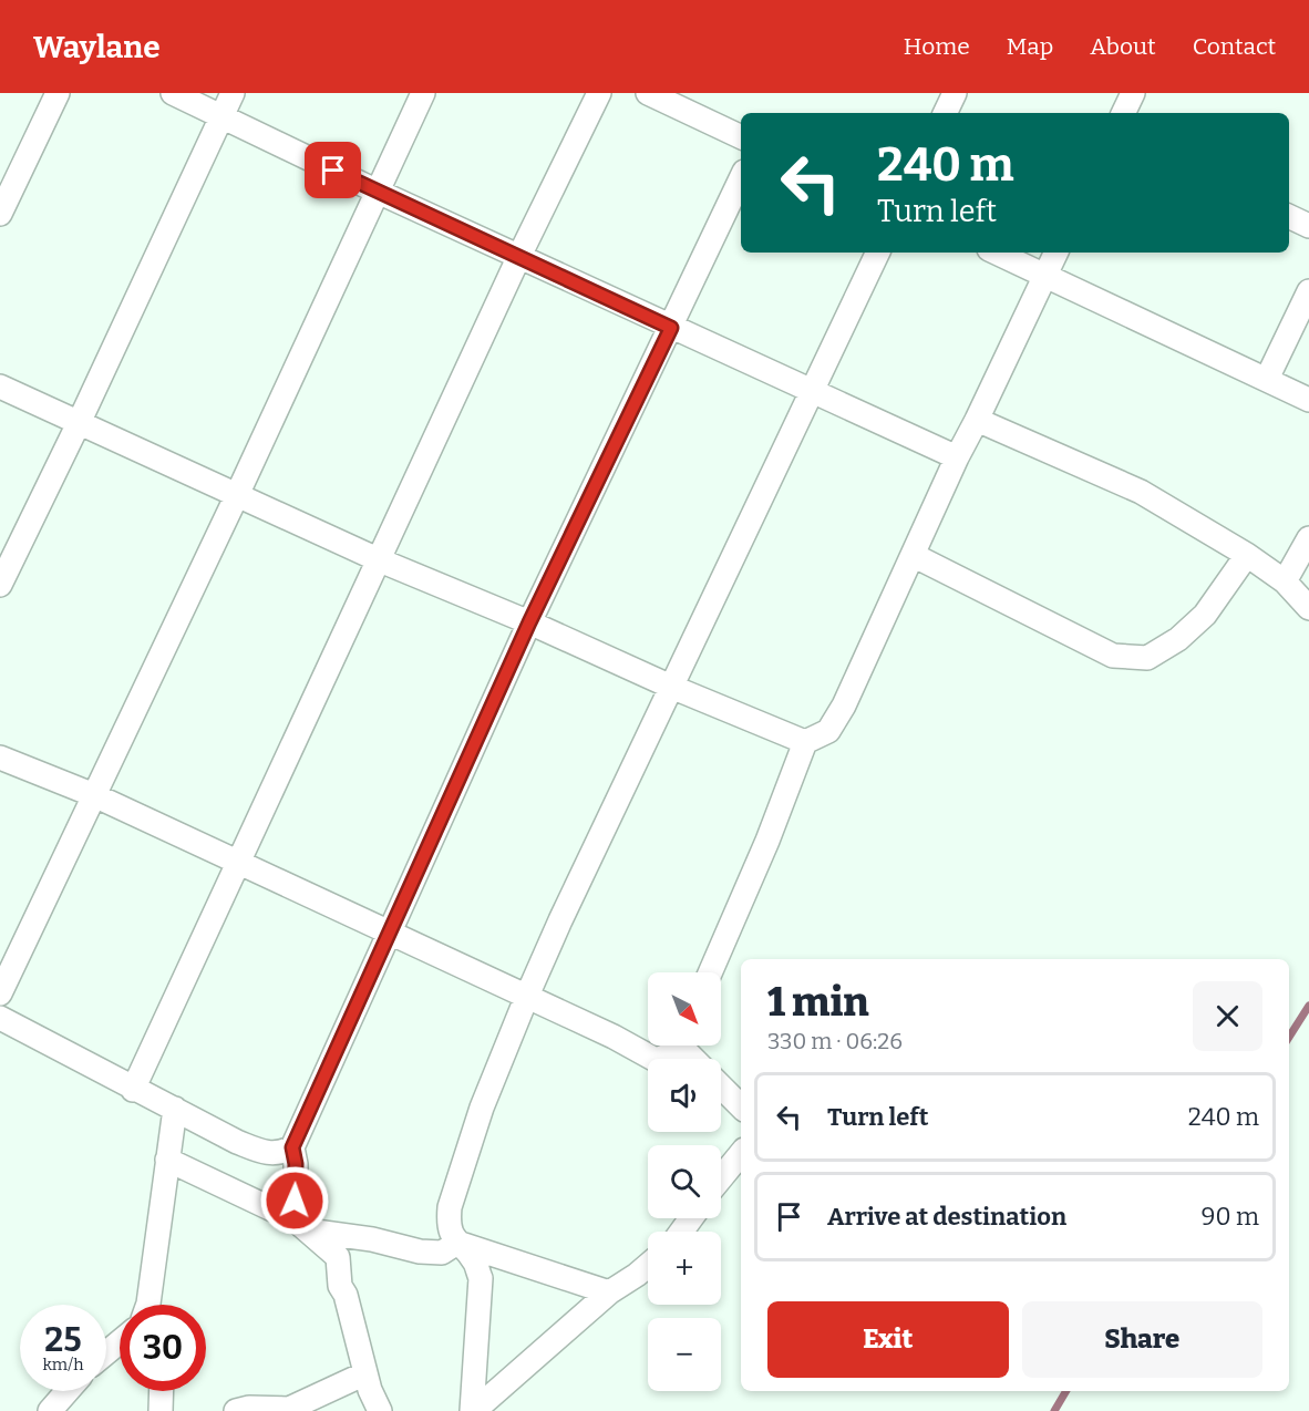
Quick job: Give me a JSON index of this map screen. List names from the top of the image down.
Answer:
{
  "north": "bottom right",
  "page": {
    "header": "Waylane",
    "nav": [
      "Home",
      "Map",
      "About",
      "Contact"
    ],
    "turn": ["240 m", "Turn left"],
    "heading": ["1 min", "330 m · 06:26"],
    "map_buttons": ["+", "−"],
    "list": [
      {
        "name": "Turn left",
        "value": "240 m"
      },
      {
        "name": "Arrive at destination",
        "value": "90 m"
      }
    ],
    "buttons": ["Exit", "Share"],
    "speed": "25 km/h",
    "limit": "30"
  }
}
